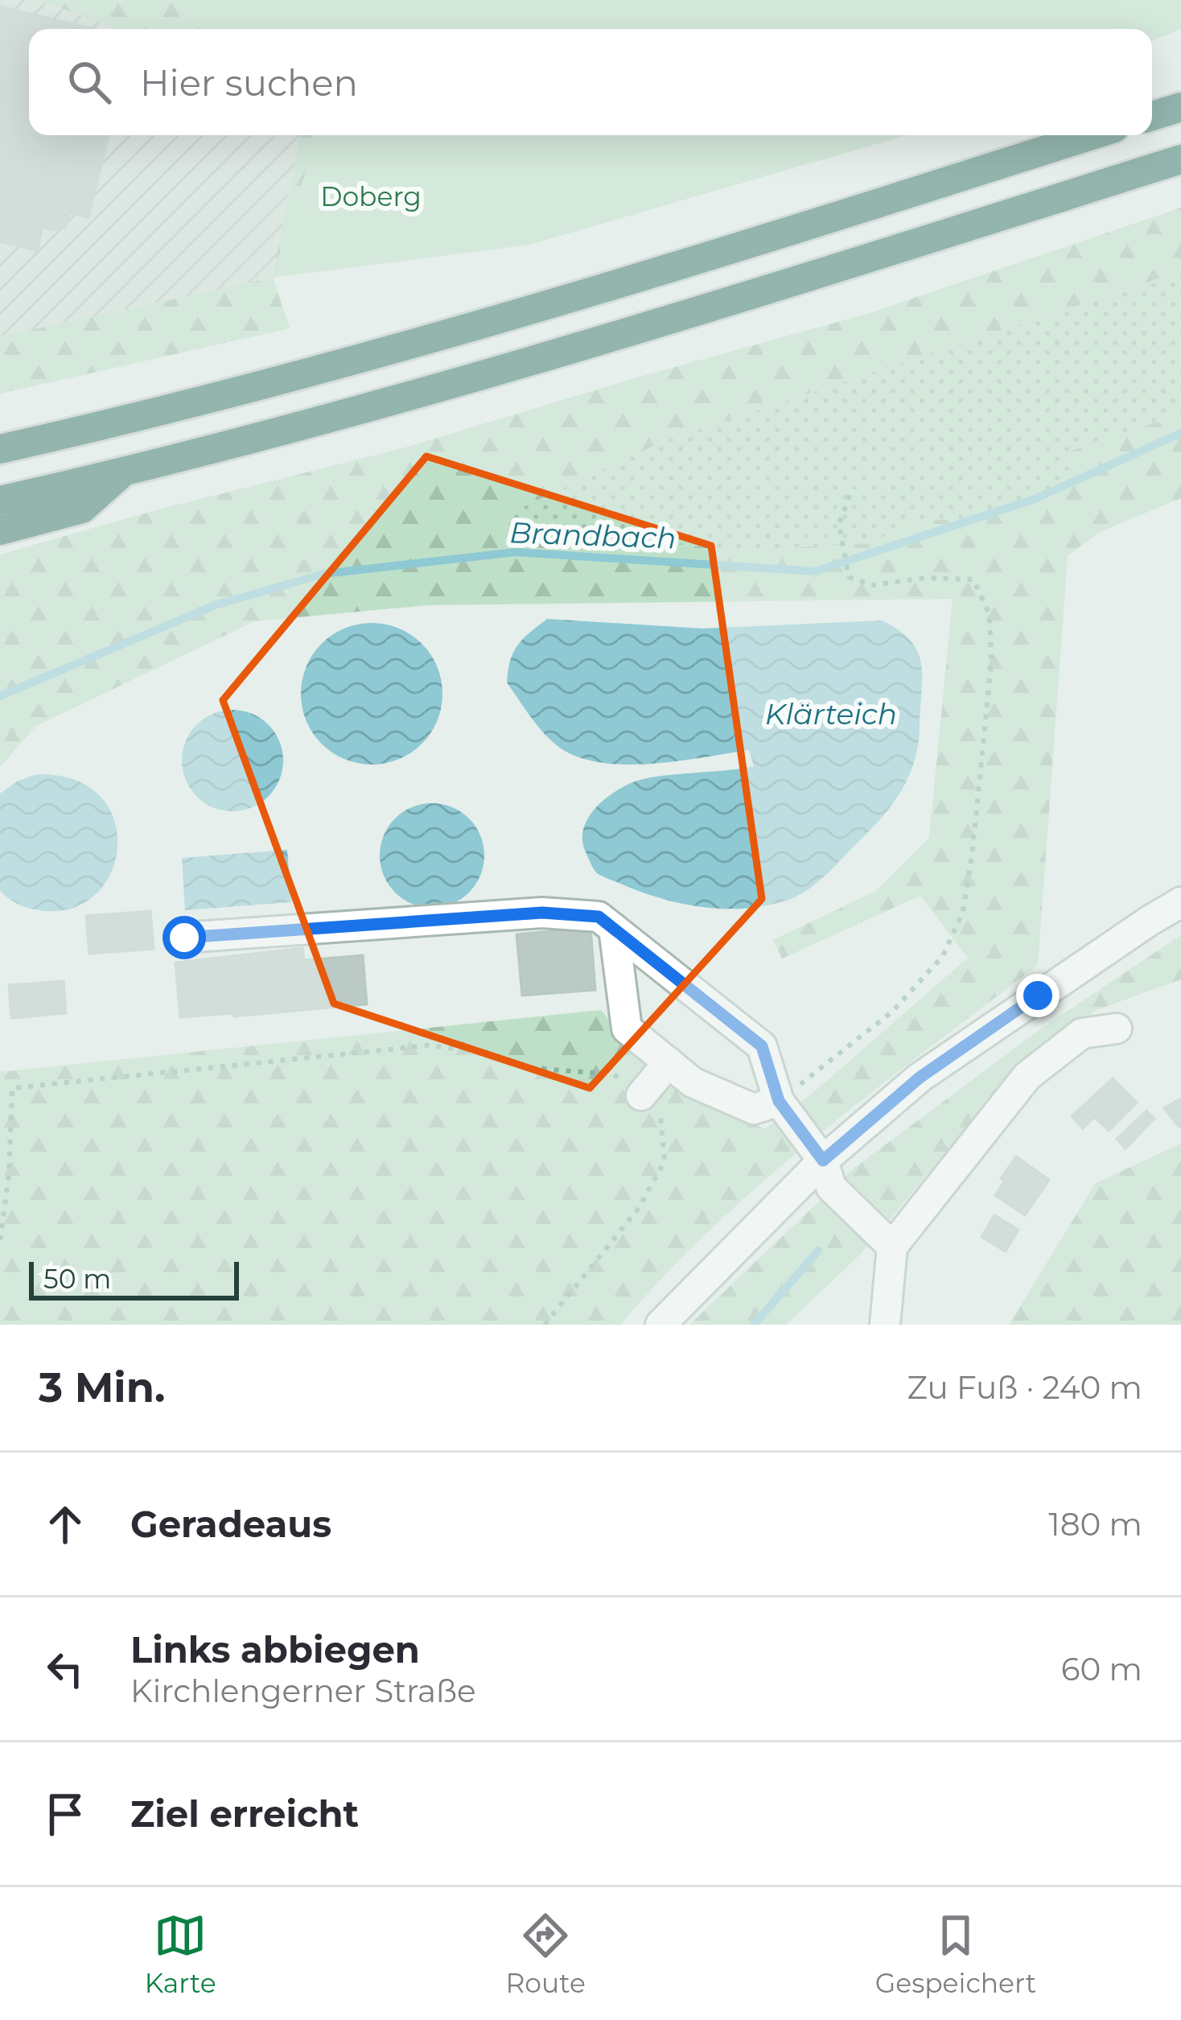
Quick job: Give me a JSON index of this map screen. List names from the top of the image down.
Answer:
{
  "water": ["Brandbach", "Klärteich"],
  "parks": ["Doberg"],
  "scale_bar": "50 m",
  "page": {
    "search": "Hier suchen",
    "scale": "50 m",
    "heading": ["3 Min.", "Zu Fuß · 240 m"],
    "list": [
      ["Geradeaus", "180 m"],
      ["Links abbiegen", "Kirchlengerner Straße", "60 m"],
      "Ziel erreicht"
    ],
    "nav": ["Karte", "Route", "Gespeichert"]
  }
}
